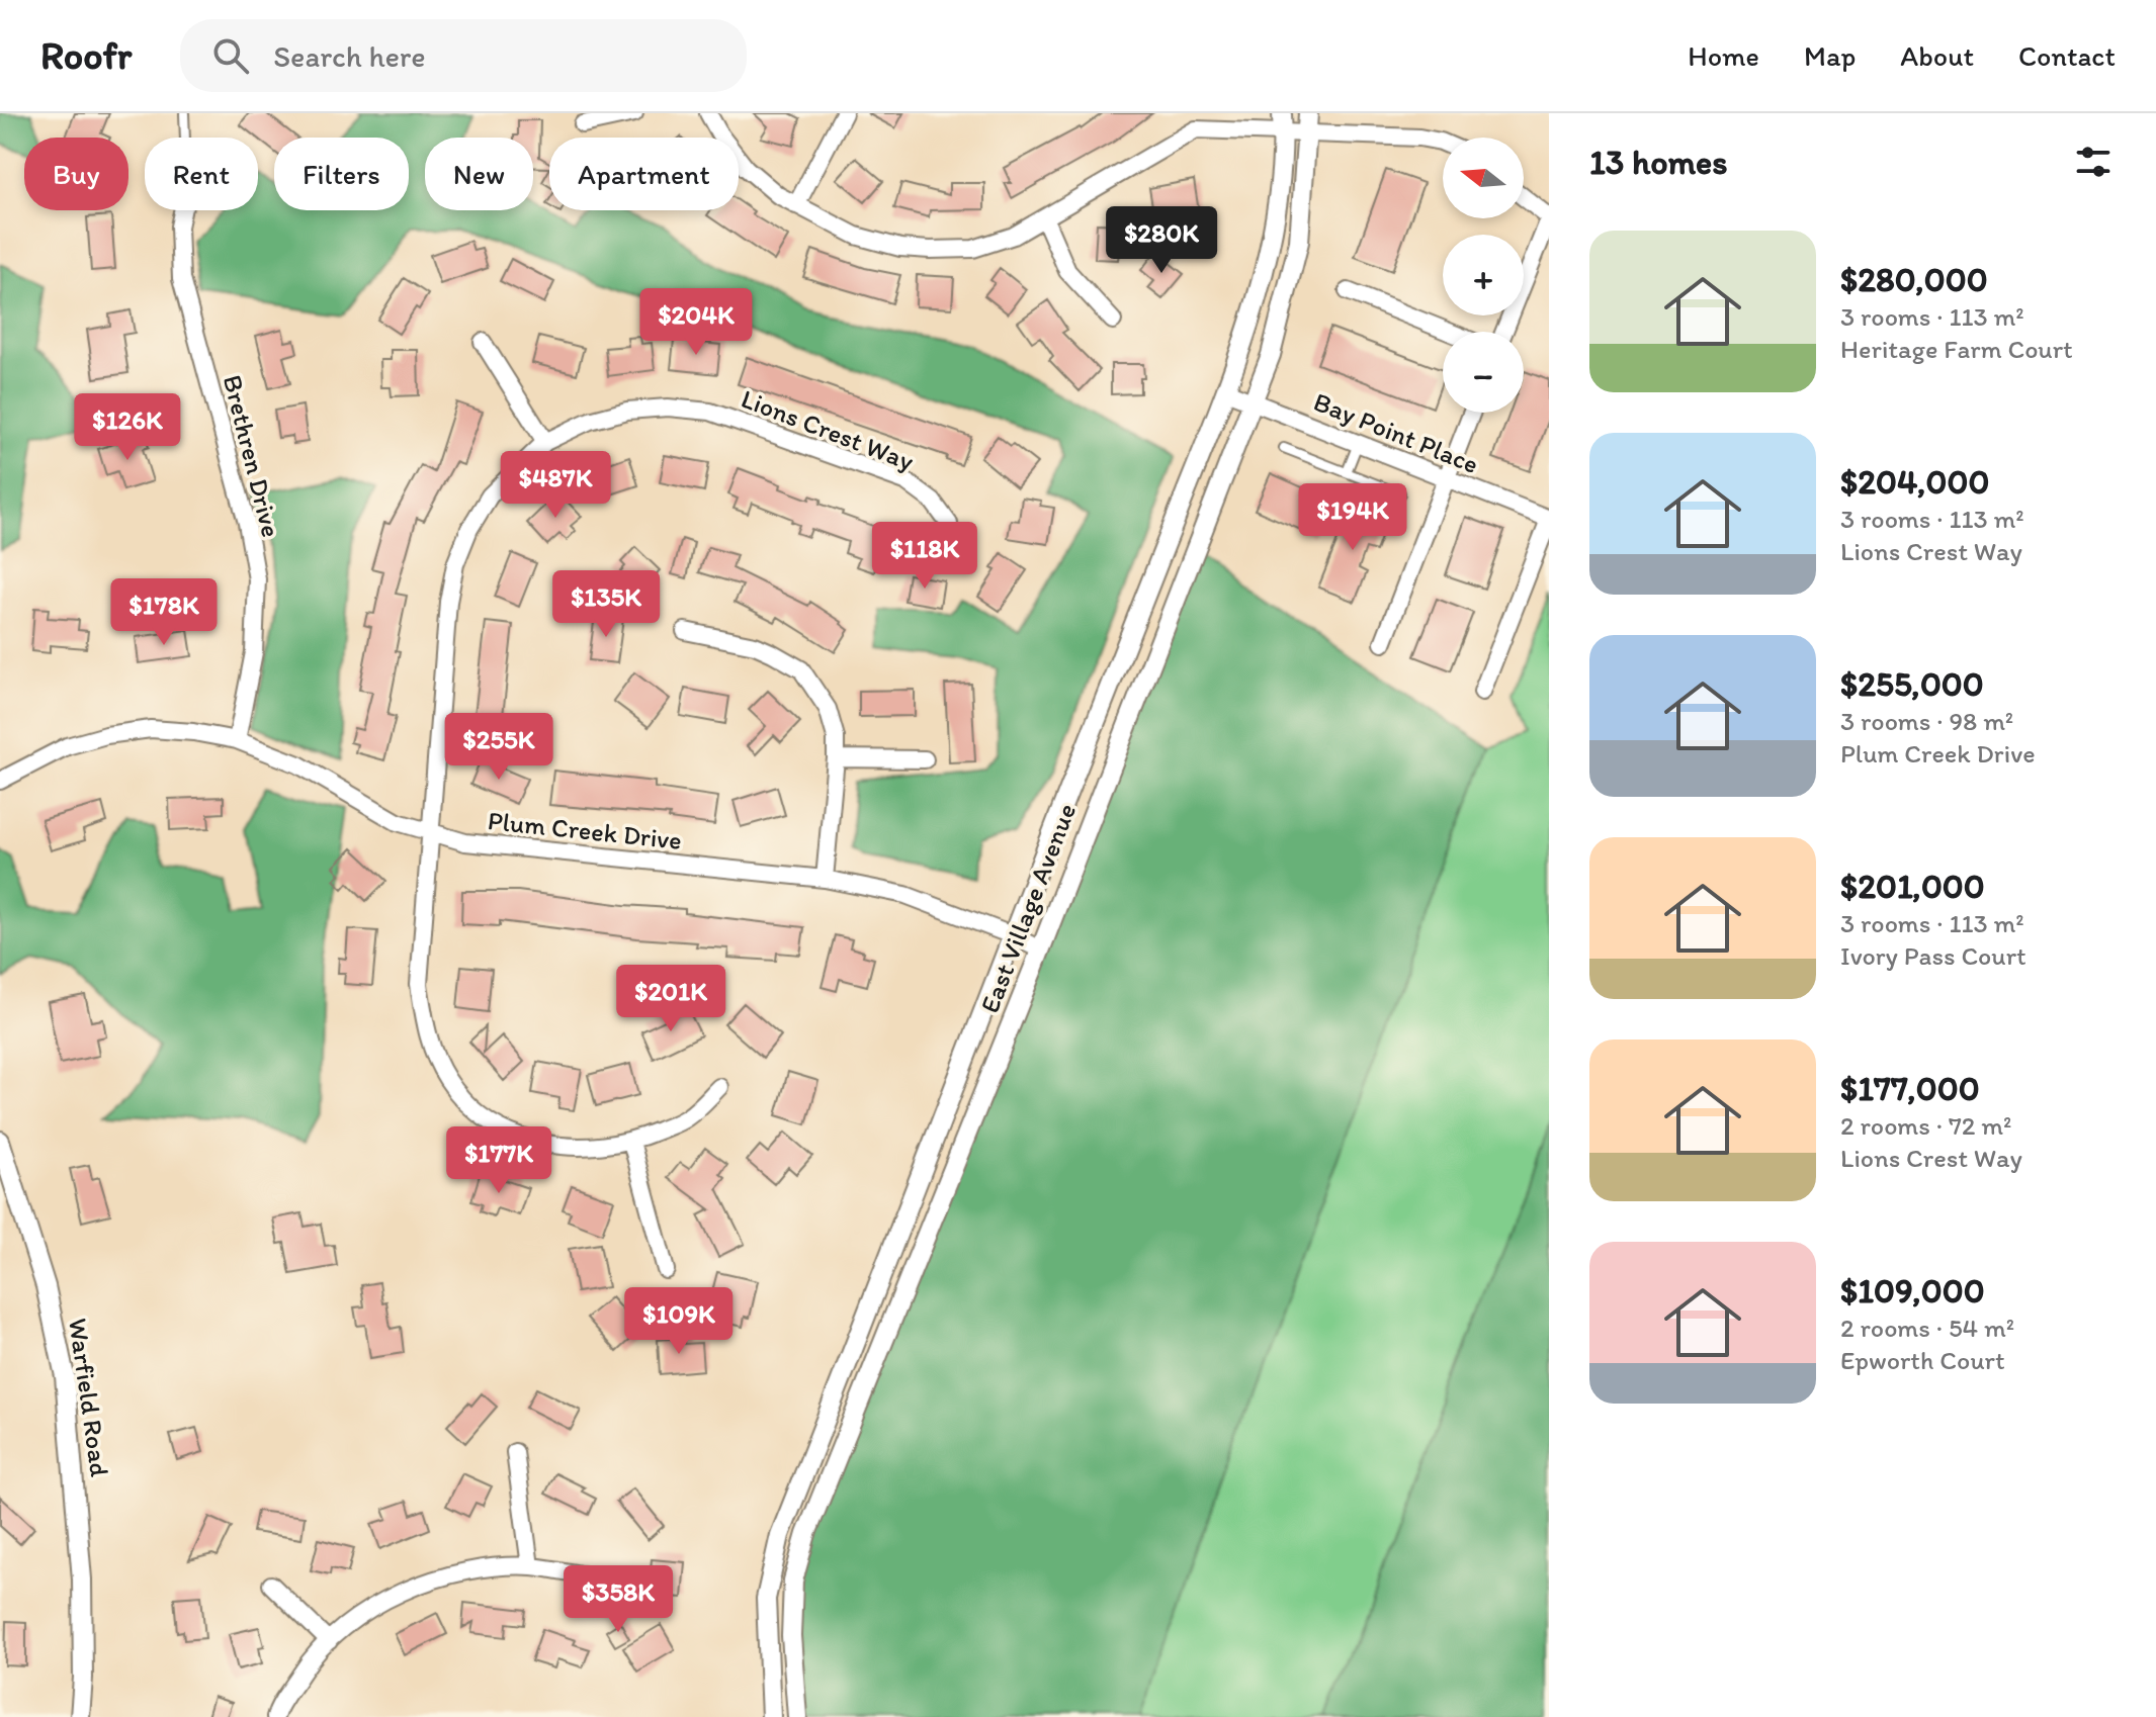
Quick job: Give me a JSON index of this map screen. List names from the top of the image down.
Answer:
{
  "streets": {
    "street": [
      "Lions Crest Way",
      "Bay Point Place",
      "Brethren Drive",
      "Plum Creek Drive",
      "East Village Avenue",
      "Warfield Road"
    ]
  },
  "crossings": [
    ["Lions Crest Way", "Plum Creek Drive"],
    ["Bay Point Place", "East Village Avenue"],
    ["Brethren Drive", "Plum Creek Drive"],
    ["Plum Creek Drive", "East Village Avenue"]
  ],
  "north": "left",
  "page": {
    "header": "Roofr",
    "search": "Search here",
    "nav": [
      "Home",
      "Map",
      "About",
      "Contact"
    ],
    "heading": "13 homes",
    "map_buttons": ["+", "−"],
    "chip": [
      "Buy",
      "Rent",
      "Filters",
      "New",
      "Apartment"
    ],
    "price": [
      "$280K",
      "$204K",
      "$126K",
      "$487K",
      "$194K",
      "$118K",
      "$135K",
      "$178K",
      "$255K",
      "$201K",
      "$177K",
      "$109K",
      "$358K"
    ],
    "list": [
      {
        "name": "$280,000",
        "note": "3 rooms · 113 m² · Heritage Farm Court"
      },
      {
        "name": "$204,000",
        "note": "3 rooms · 113 m² · Lions Crest Way"
      },
      {
        "name": "$255,000",
        "note": "3 rooms · 98 m² · Plum Creek Drive"
      },
      {
        "name": "$201,000",
        "note": "3 rooms · 113 m² · Ivory Pass Court"
      },
      {
        "name": "$177,000",
        "note": "2 rooms · 72 m² · Lions Crest Way"
      },
      {
        "name": "$109,000",
        "note": "2 rooms · 54 m² · Epworth Court"
      }
    ]
  }
}
